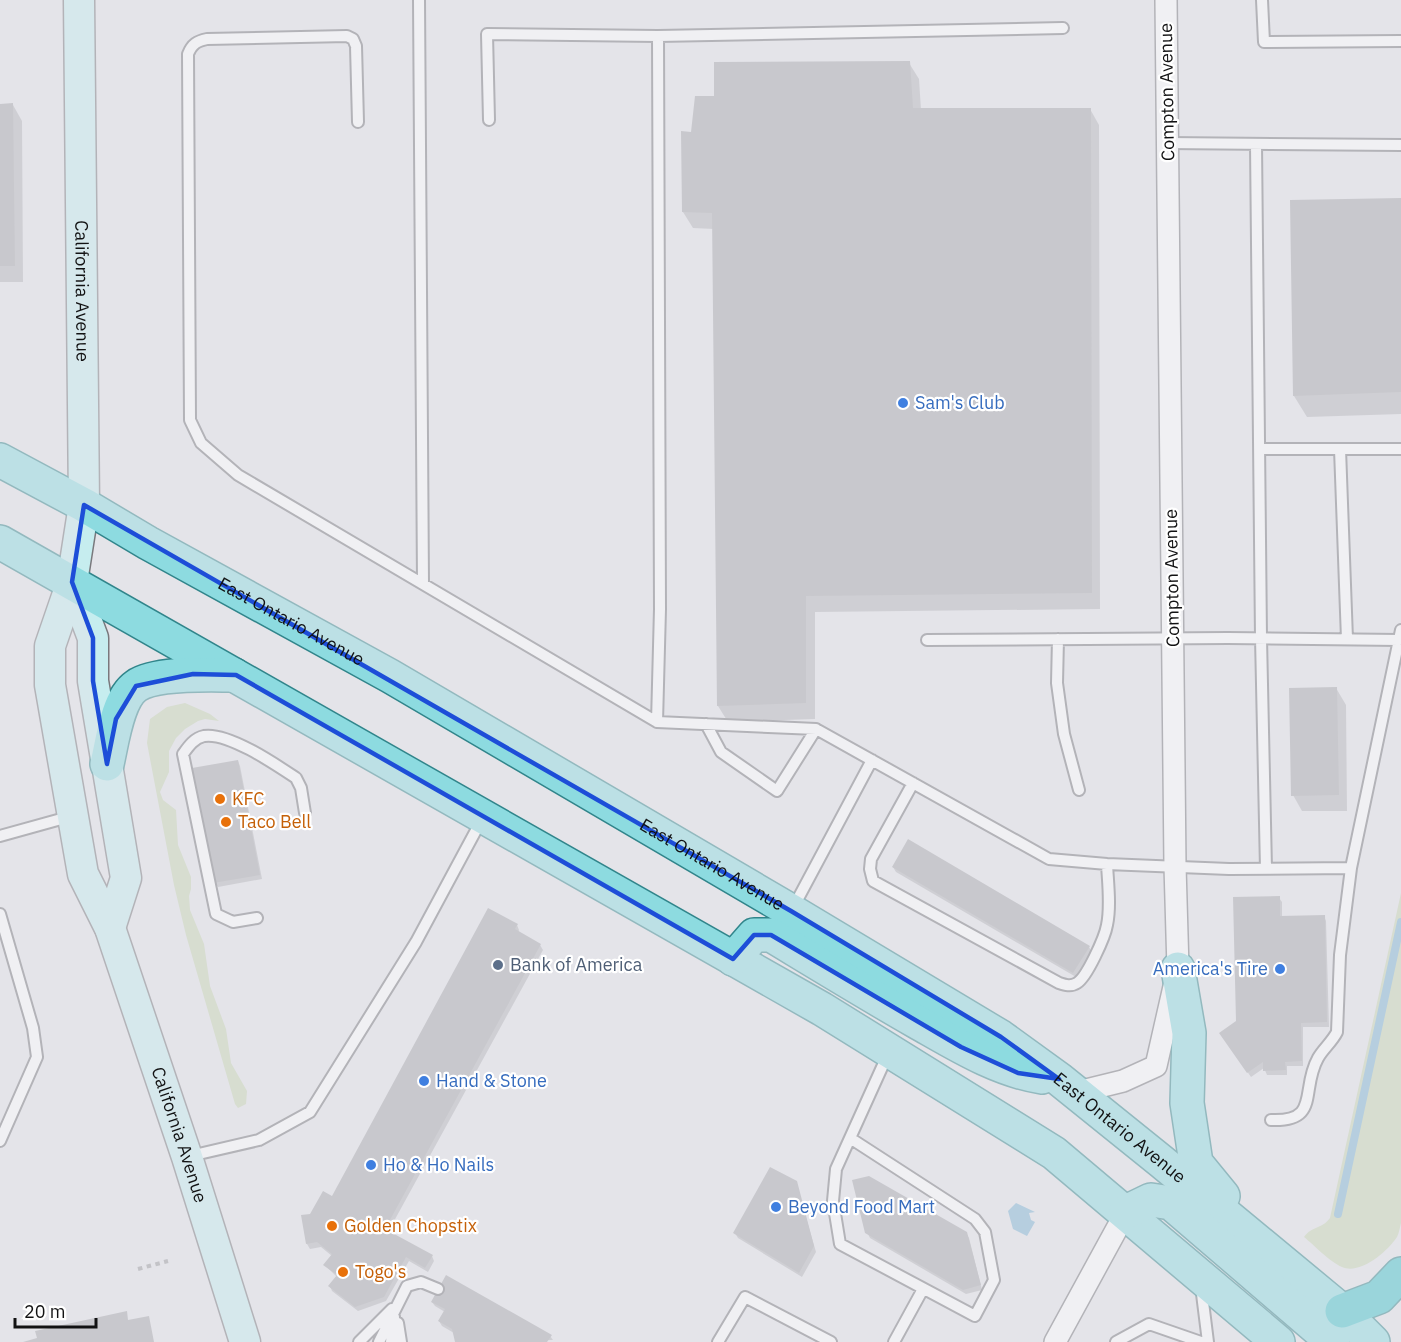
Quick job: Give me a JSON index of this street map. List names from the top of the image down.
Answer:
{
  "streets": {
    "main road": ["California Avenue", "East Ontario Avenue"],
    "street": ["Compton Avenue"]
  },
  "crossings": [
    ["Compton Avenue", "East Ontario Avenue"],
    ["California Avenue", "East Ontario Avenue"]
  ],
  "places": [
    "Sam's Club",
    "KFC",
    "Taco Bell",
    "Bank of America",
    "America's Tire",
    "Hand & Stone",
    "Ho & Ho Nails",
    "Beyond Food Mart",
    "Golden Chopstix",
    "Togo's"
  ],
  "scale_bar": "20 m"
}
